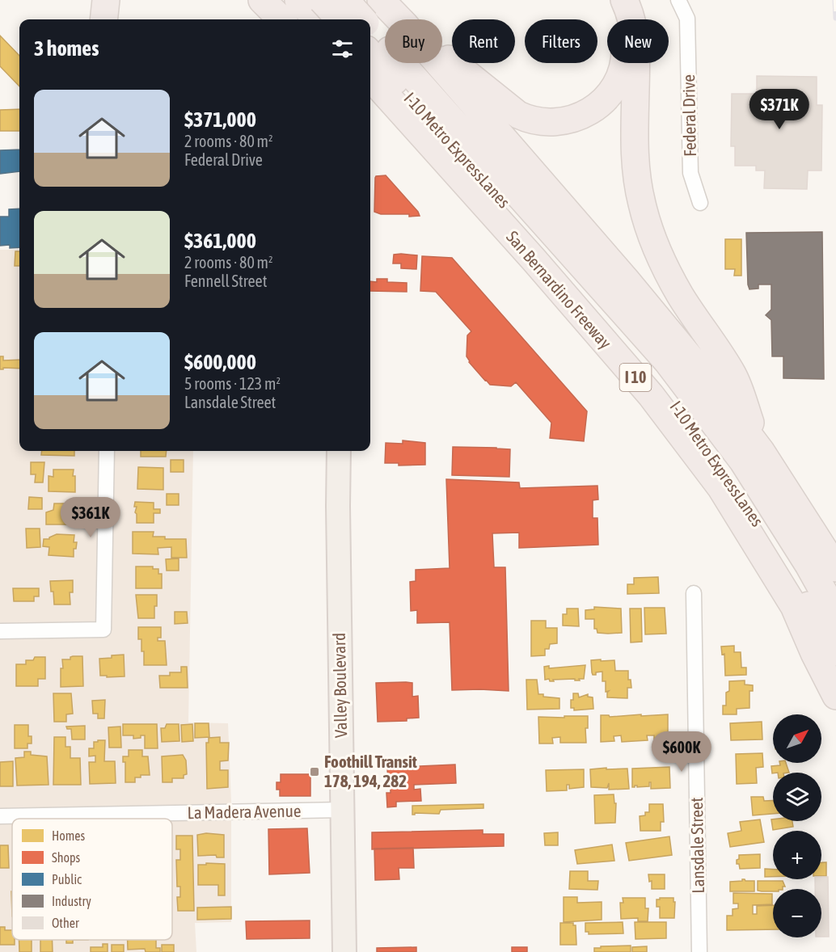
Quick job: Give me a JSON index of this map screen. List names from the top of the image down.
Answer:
{
  "streets": {
    "highway": ["I-10 Metro ExpressLanes", "San Bernardino Freeway", "I 10"],
    "main road": ["Valley Boulevard"],
    "street": ["Federal Drive", "La Madera Avenue", "Lansdale Street"]
  },
  "crossings": [
    ["I-10 Metro ExpressLanes", "San Bernardino Freeway"],
    ["Valley Boulevard", "La Madera Avenue"]
  ],
  "places": {
    "transit": ["Foothill Transit 178, 194, 282"]
  },
  "legend": [
    "Homes",
    "Shops",
    "Public",
    "Industry",
    "Other"
  ],
  "north": "top right",
  "page": {
    "chip": [
      "Buy",
      "Rent",
      "Filters",
      "New"
    ],
    "heading": "3 homes",
    "list": [
      {
        "name": "$371,000",
        "note": "2 rooms · 80 m² · Federal Drive"
      },
      {
        "name": "$361,000",
        "note": "2 rooms · 80 m² · Fennell Street"
      },
      {
        "name": "$600,000",
        "note": "5 rooms · 123 m² · Lansdale Street"
      }
    ],
    "price": ["$371K", "$361K", "$600K"],
    "map_buttons": ["+", "−"]
  }
}
